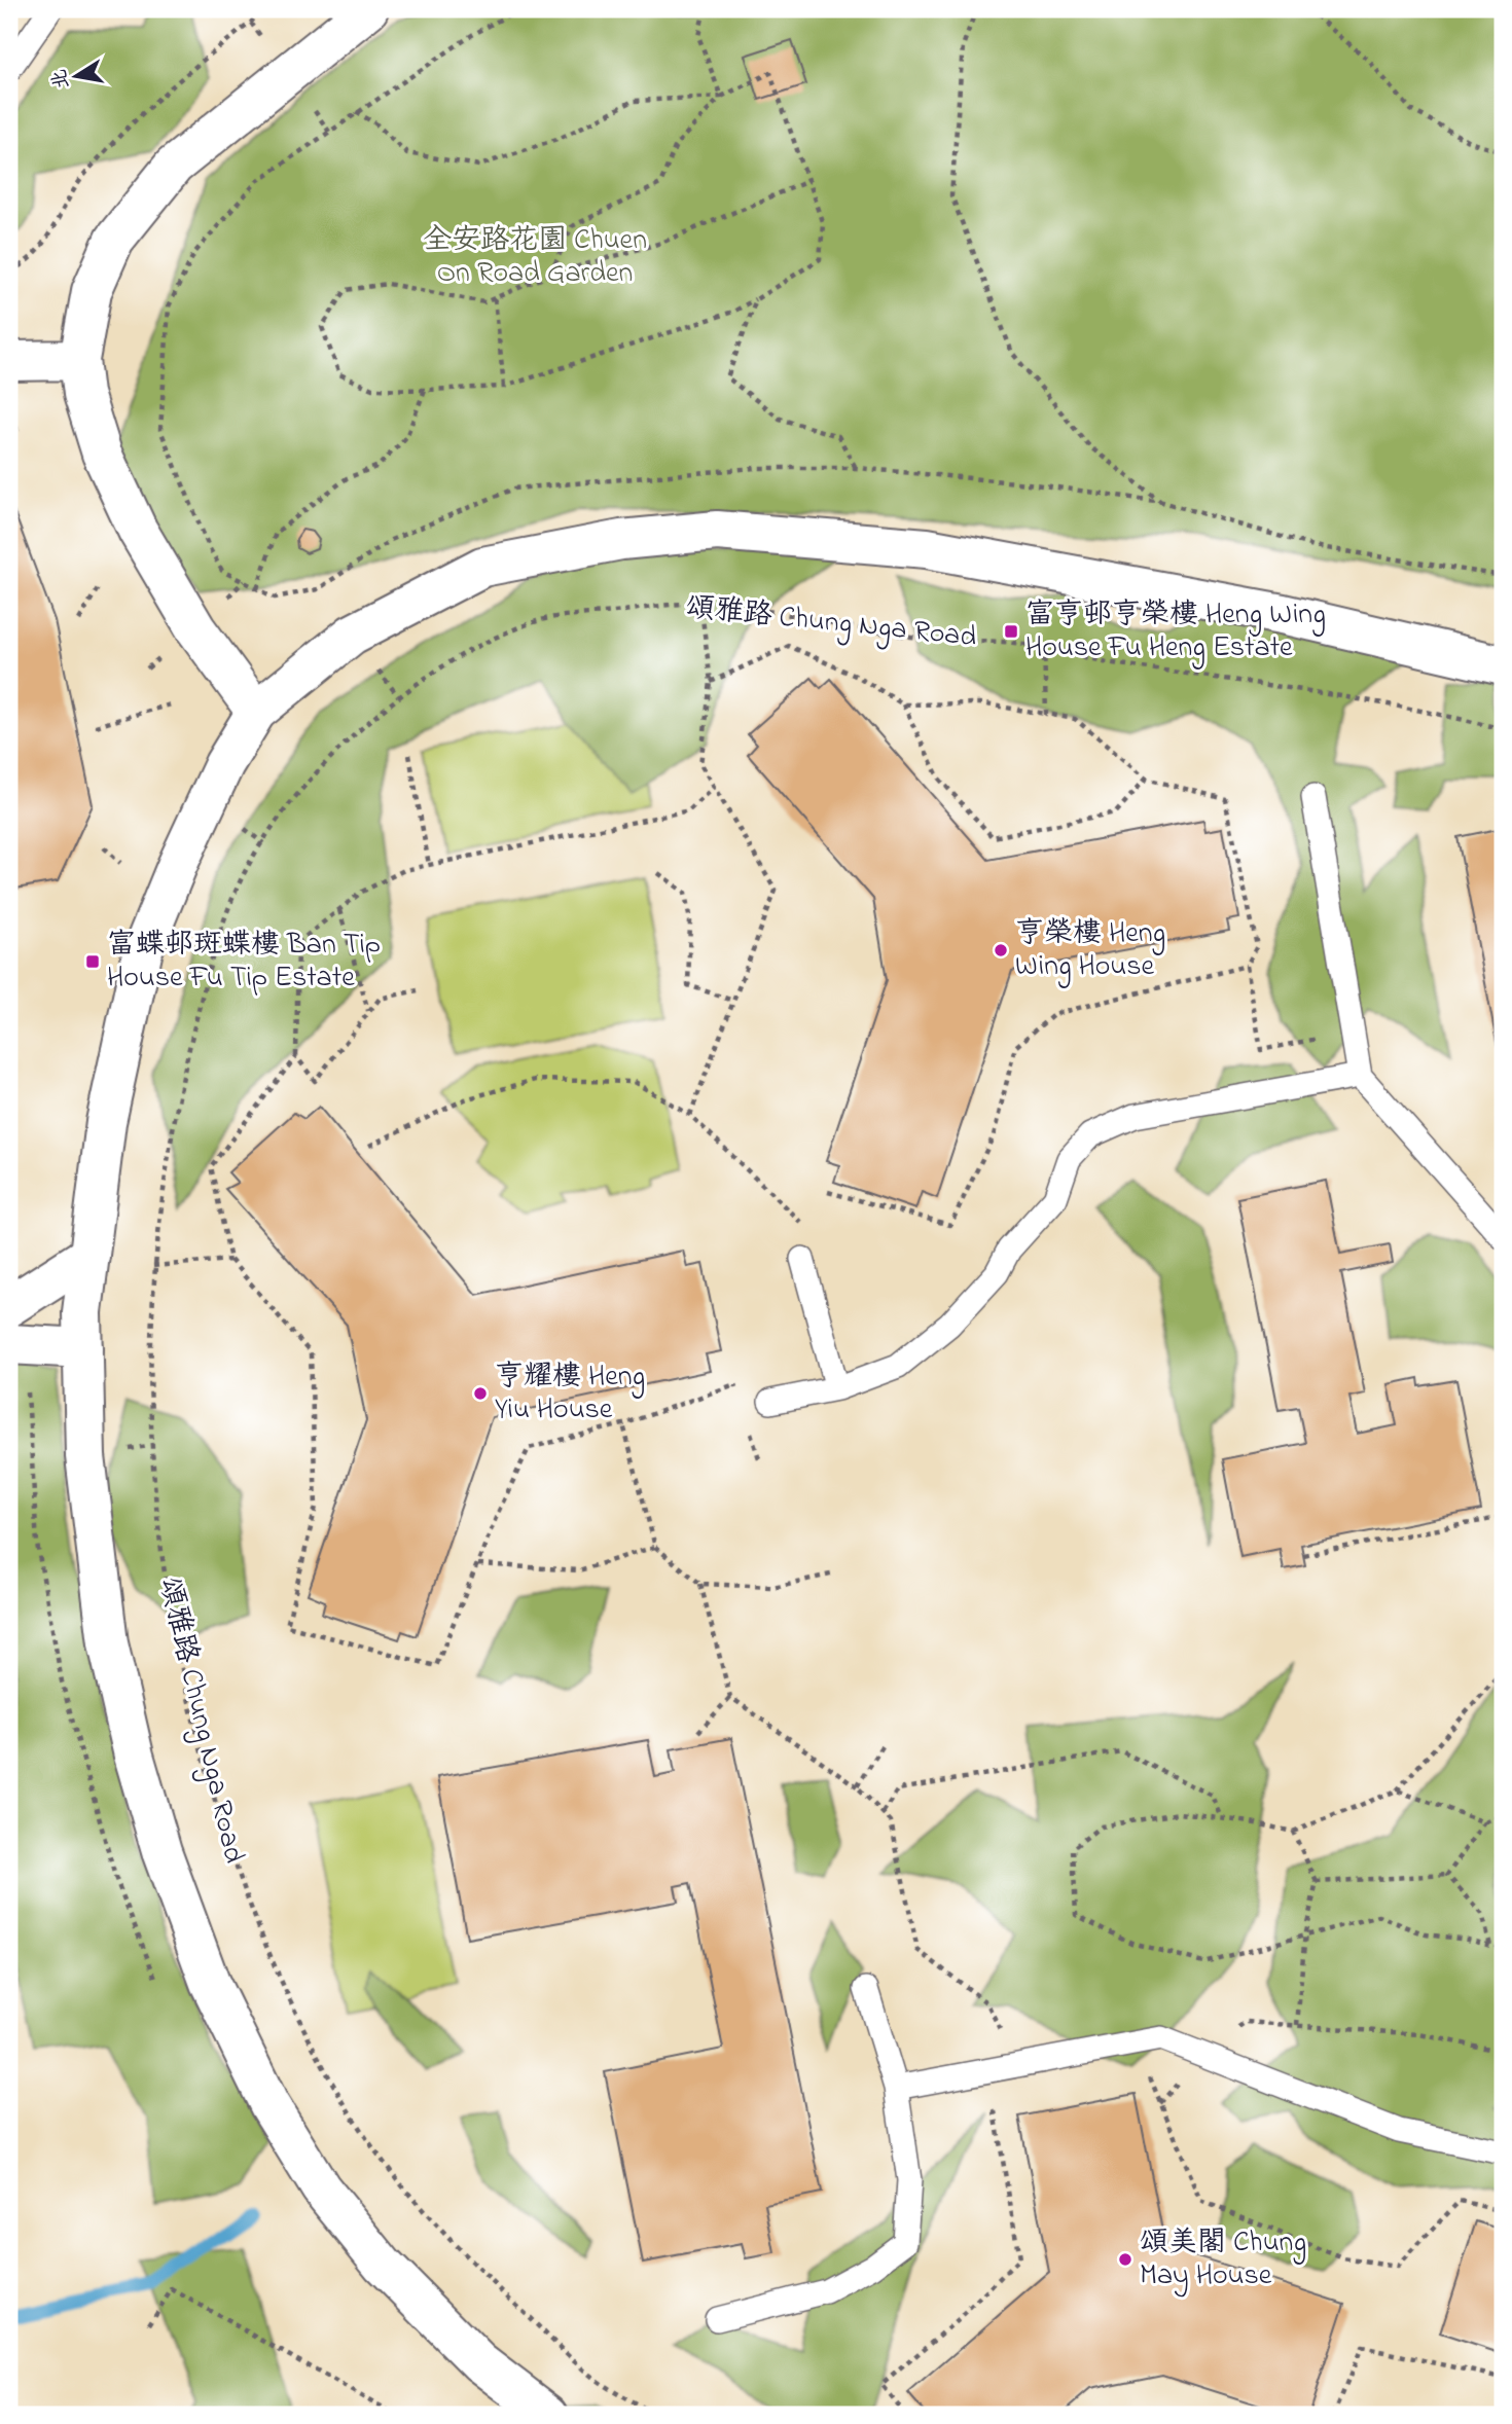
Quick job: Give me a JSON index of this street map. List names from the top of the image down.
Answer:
{
  "streets": {
    "path": ["頌雅路 Chung Nga Road"]
  },
  "parks": ["全安路花園 Chuen On Road Garden"],
  "places": {
    "transit": ["富亨邨亨榮樓 Heng Wing House Fu Heng Estate", "富蝶邨斑蝶樓 Ban Tip House Fu Tip Estate"],
    "other": ["亨榮樓 Heng Wing House", "亨耀樓 Heng Yiu House", "頌美閣 Chung May House"]
  },
  "north": "left"
}
